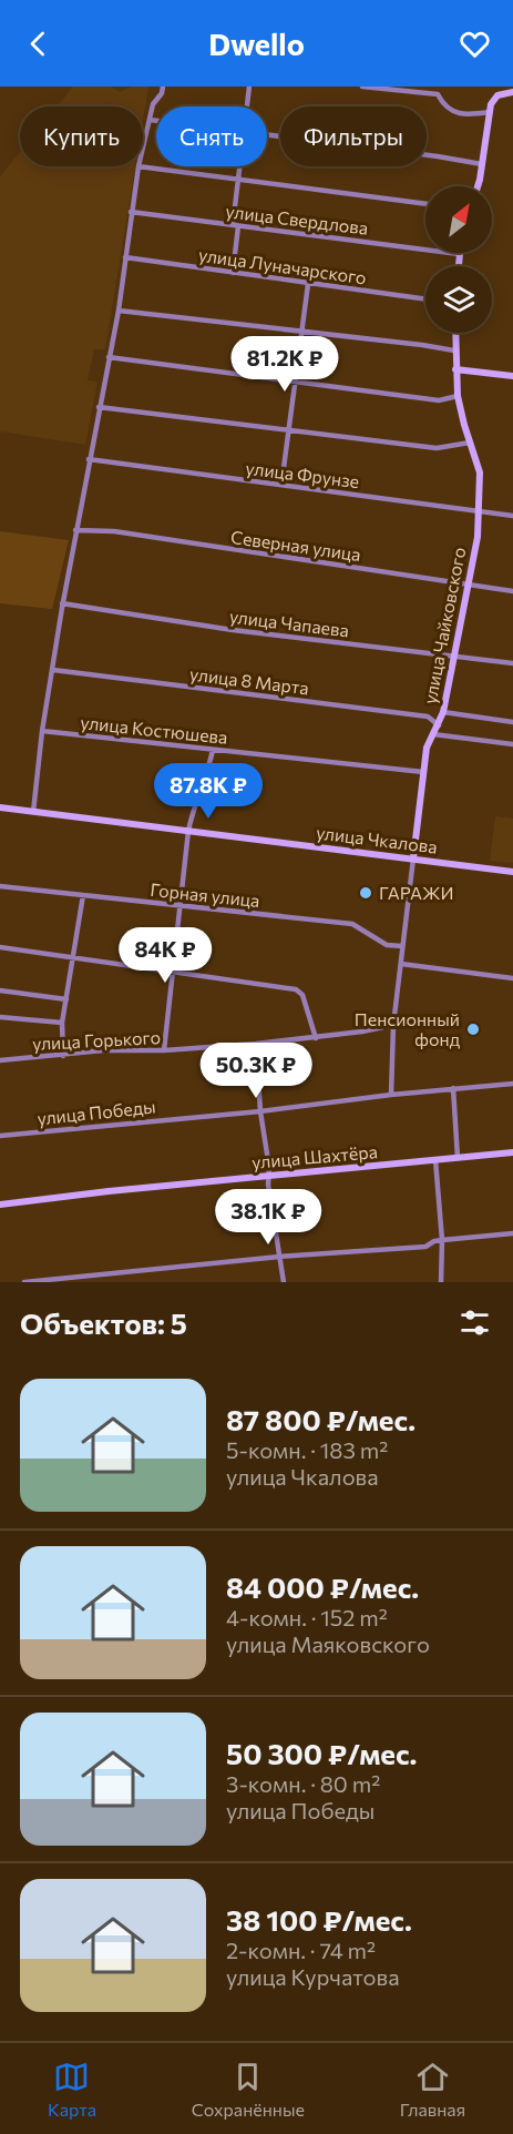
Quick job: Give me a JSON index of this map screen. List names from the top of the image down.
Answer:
{
  "streets": {
    "street": [
      "улица Свердлова",
      "улица Луначарского",
      "улица Фрунзе",
      "Северная улица",
      "улица Чапаева",
      "улица Чайковского",
      "улица 8 Марта",
      "улица Костюшева",
      "улица Чкалова",
      "Горная улица",
      "улица Горького",
      "улица Победы",
      "улица Шахтёра"
    ]
  },
  "crossings": [
    ["улица Фрунзе", "улица Чайковского"],
    ["Северная улица", "улица Чайковского"],
    ["улица Чапаева", "улица Чайковского"],
    ["улица Чайковского", "улица 8 Марта"],
    ["улица Чайковского", "улица Костюшева"],
    ["улица Чайковского", "улица Чкалова"],
    ["улица Чайковского", "Горная улица"],
    ["улица Чайковского", "улица Горького"],
    ["улица Чайковского", "улица Победы"]
  ],
  "places": ["ГАРАЖИ", "Пенсионный фонд"],
  "north": "top right",
  "page": {
    "header": "Dwello",
    "chip": ["Купить", "Снять", "Фильтры"],
    "price": [
      "81.2K ₽",
      "87.8K ₽",
      "84K ₽",
      "50.3K ₽",
      "38.1K ₽"
    ],
    "heading": "Объектов: 5",
    "list": [
      {
        "name": "87 800 ₽/мес.",
        "note": "5-комн. · 183 m² · улица Чкалова"
      },
      {
        "name": "84 000 ₽/мес.",
        "note": "4-комн. · 152 m² · улица Маяковского"
      },
      {
        "name": "50 300 ₽/мес.",
        "note": "3-комн. · 80 m² · улица Победы"
      },
      {
        "name": "38 100 ₽/мес.",
        "note": "2-комн. · 74 m² · улица Курчатова"
      }
    ],
    "tabs": ["Карта", "Сохранённые", "Главная"]
  }
}
